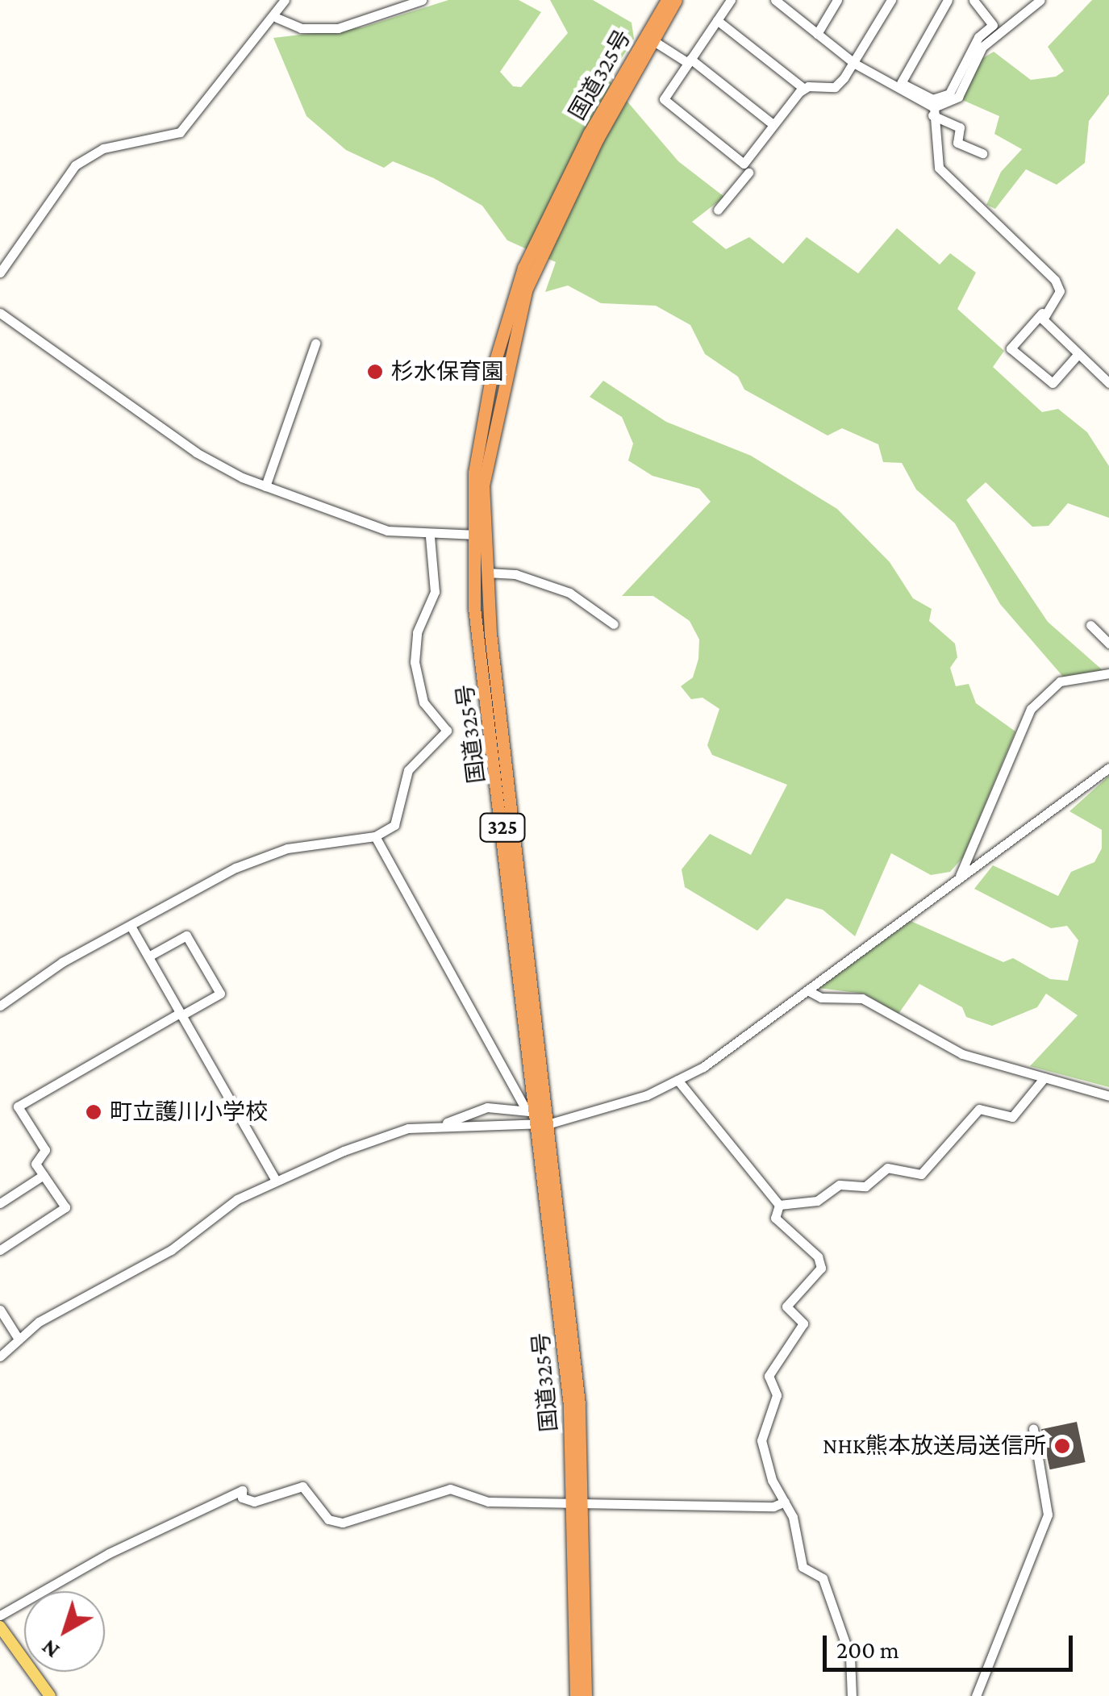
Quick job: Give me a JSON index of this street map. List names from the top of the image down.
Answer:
{
  "streets": {
    "highway": ["国道325号", "325"]
  },
  "places": ["杉水保育園", "町立護川小学校", "NHK熊本放送局送信所"],
  "scale_bar": "200 m",
  "north": "bottom left"
}
